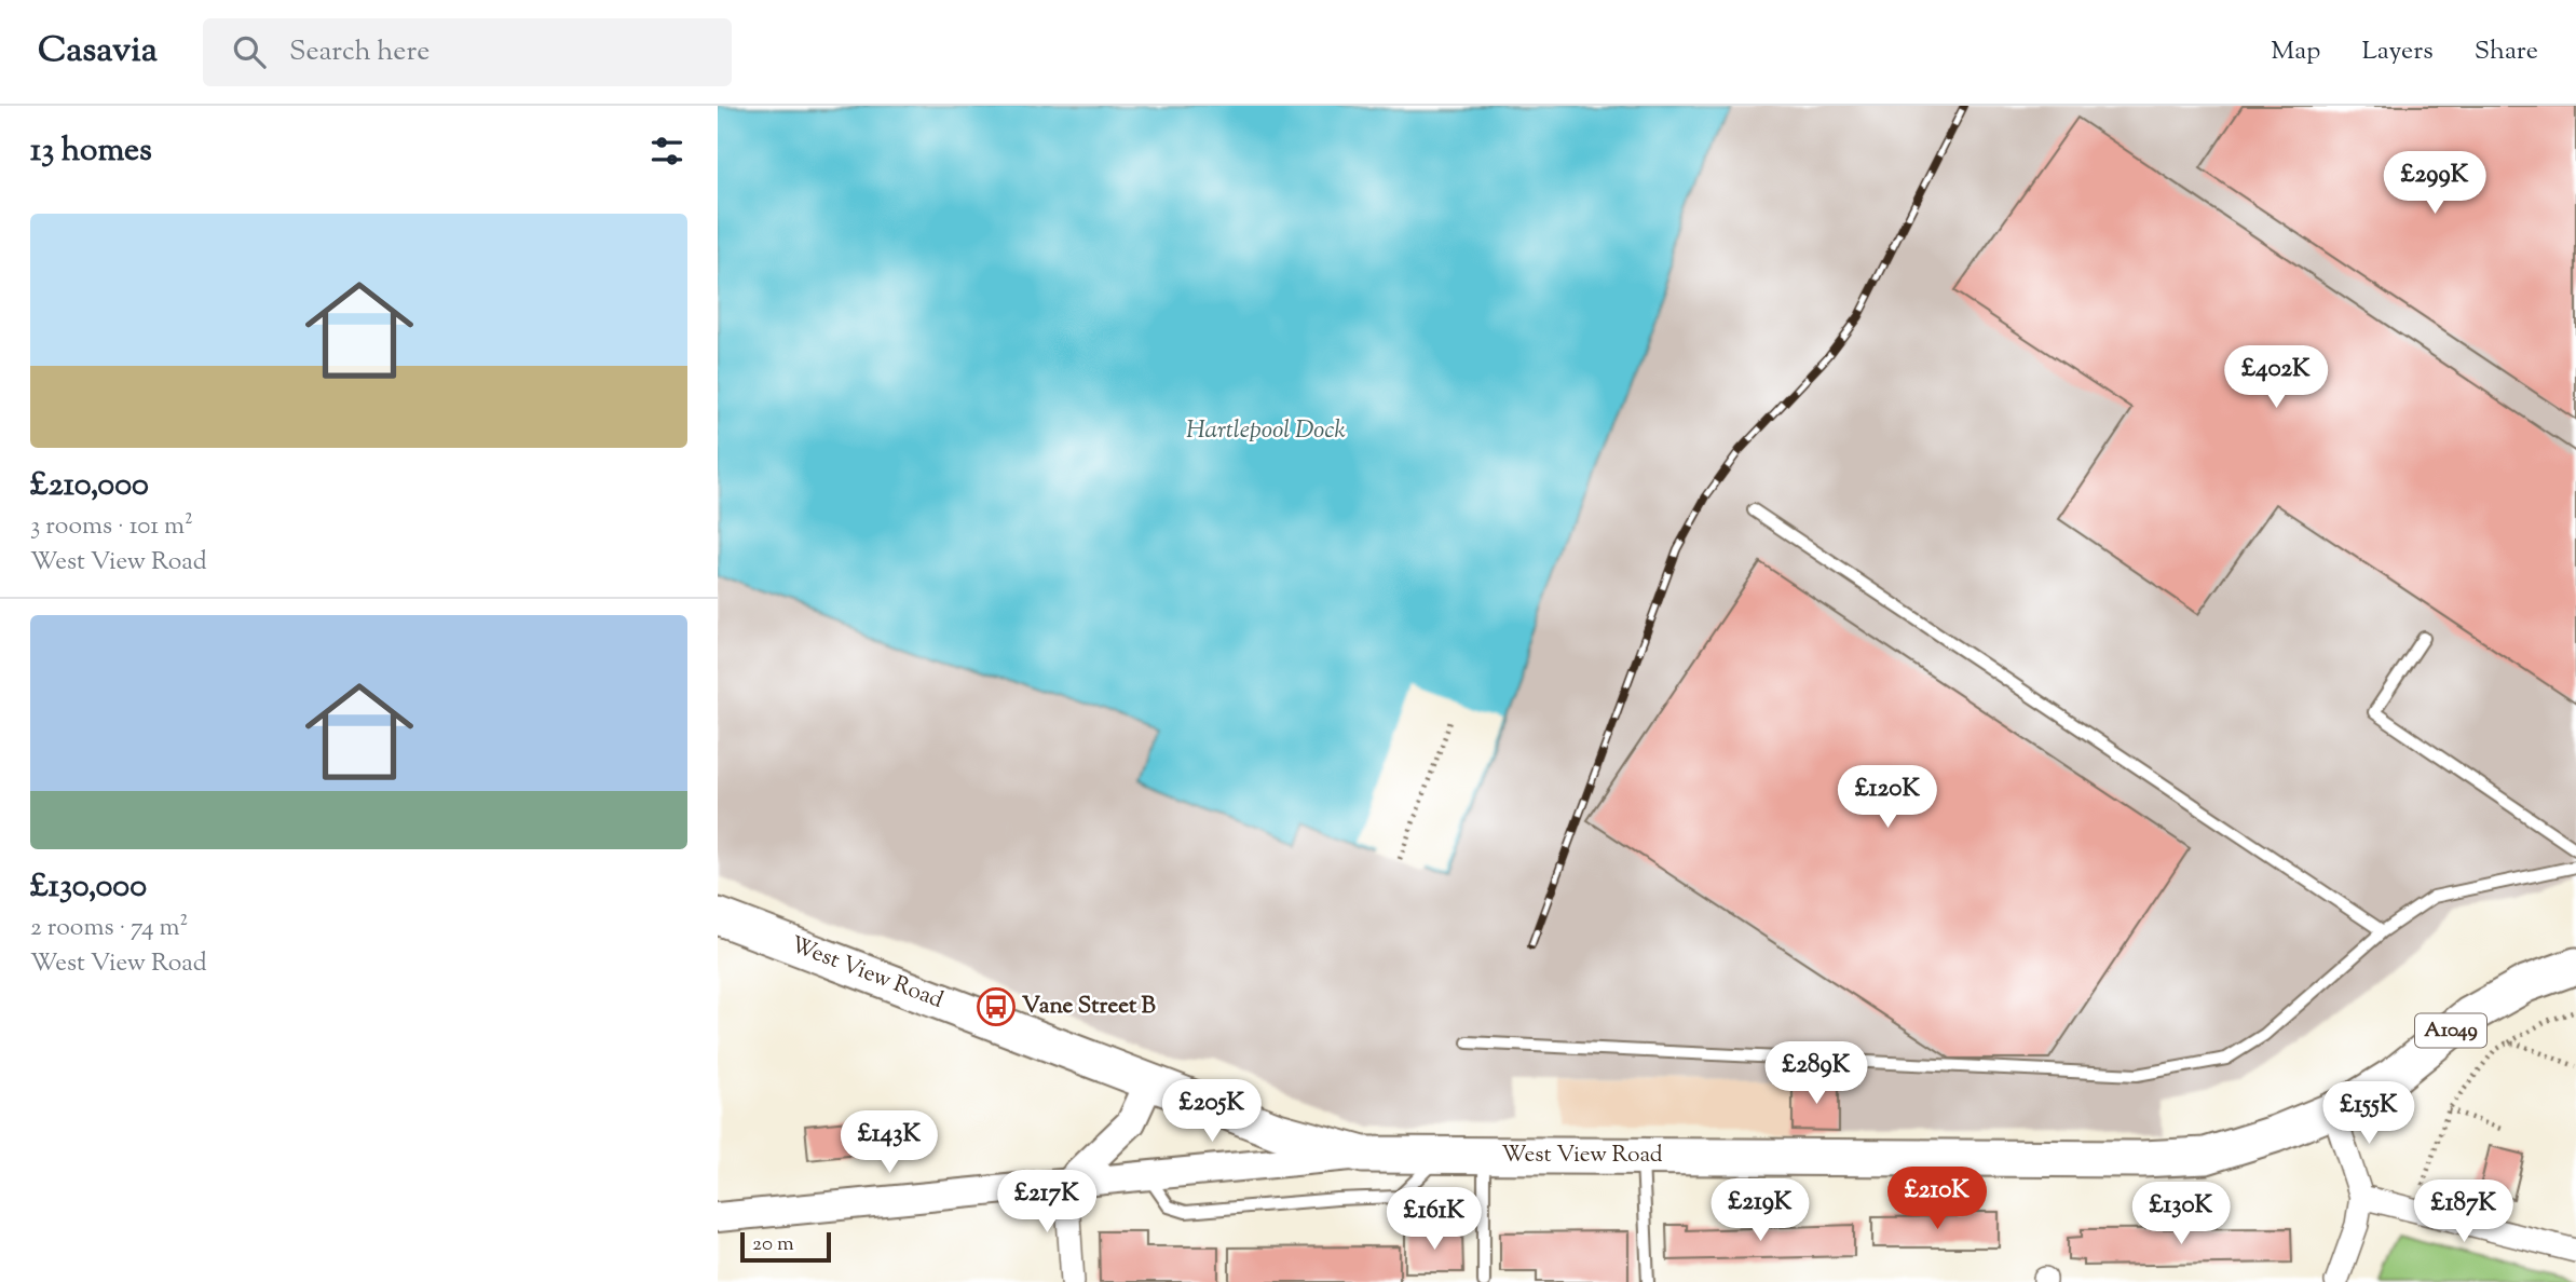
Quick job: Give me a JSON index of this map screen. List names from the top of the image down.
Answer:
{
  "streets": {
    "main road": ["West View Road", "A1049"]
  },
  "water": ["Hartlepool Dock"],
  "places": {
    "bus stop": ["Vane Street B"]
  },
  "scale_bar": "20 m",
  "page": {
    "header": "Casavia",
    "search": "Search here",
    "nav": ["Map", "Layers", "Share"],
    "heading": "13 homes",
    "price": [
      "£299K",
      "£402K",
      "£120K",
      "£289K",
      "£205K",
      "£155K",
      "£143K",
      "£210K",
      "£217K",
      "£219K",
      "£187K",
      "£130K",
      "£161K"
    ],
    "list": [
      {
        "name": "£210,000",
        "note": "3 rooms · 101 m² · West View Road"
      },
      {
        "name": "£130,000",
        "note": "2 rooms · 74 m² · West View Road"
      }
    ],
    "scale": "20 m"
  }
}
